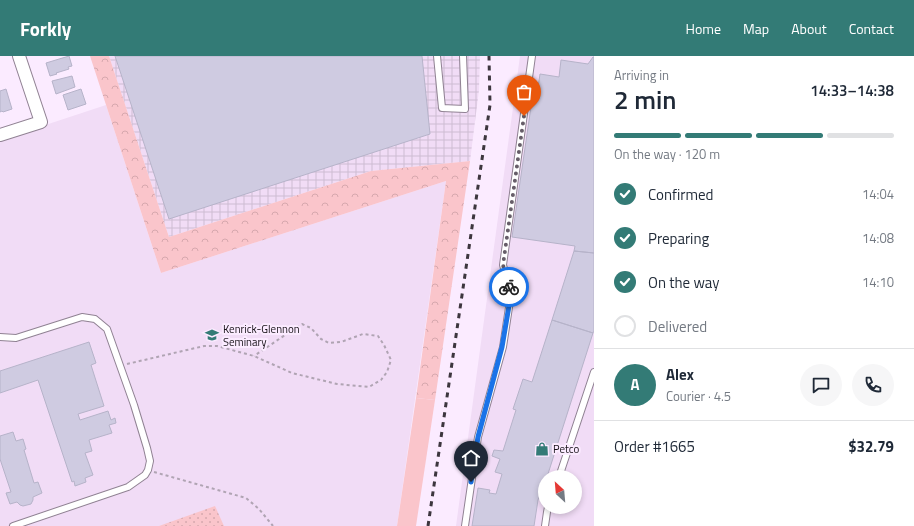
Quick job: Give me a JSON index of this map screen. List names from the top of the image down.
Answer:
{
  "places": {
    "school or university": ["Kenrick-Glennon Seminary"],
    "shop": ["Petco"]
  },
  "north": "top left",
  "page": {
    "header": "Forkly",
    "nav": [
      "Home",
      "Map",
      "About",
      "Contact"
    ],
    "heading": ["2 min", "Arriving in", "14:33–14:38"],
    "panel": [
      "Alex",
      "Courier · 4.5",
      "Order #1665",
      "$32.79"
    ],
    "bar": "On the way · 120 m",
    "list": [
      ["Confirmed", "14:04"],
      ["Preparing", "14:08"],
      ["On the way", "14:10"],
      "Delivered"
    ],
    "round": "A"
  }
}
